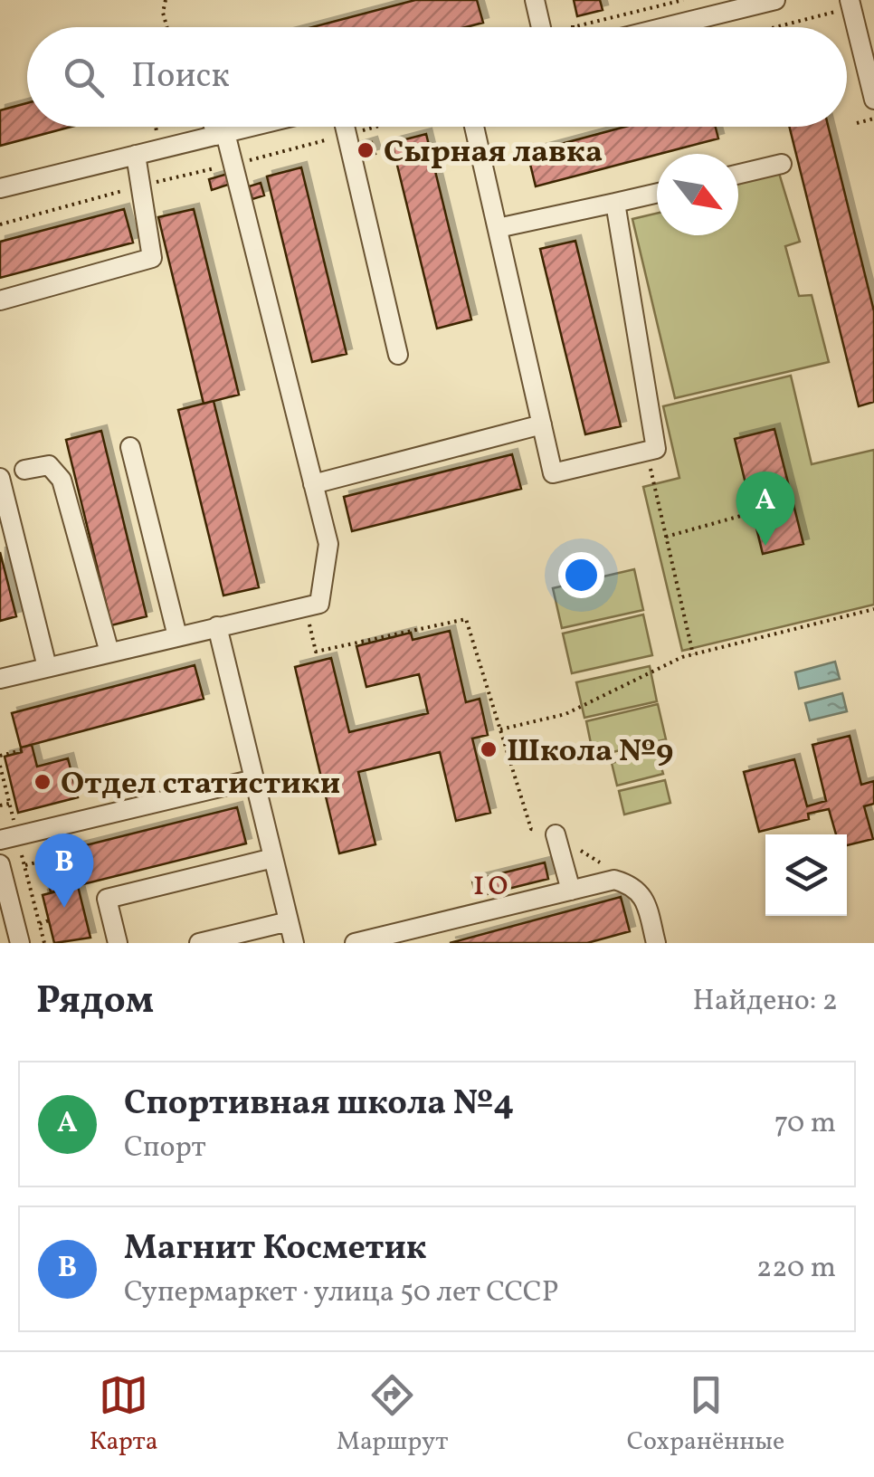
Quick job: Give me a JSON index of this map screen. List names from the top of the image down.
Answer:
{
  "districts": ["10"],
  "places": ["Сырная лавка", "Школа №9", "Отдел статистики"],
  "north": "bottom right",
  "page": {
    "search": "Поиск",
    "pins": ["A", "B"],
    "heading": ["Рядом", "Найдено: 2"],
    "list": [
      {
        "mark": "A",
        "name": "Спортивная школа №4",
        "note": "Спорт",
        "value": "70 m"
      },
      {
        "mark": "B",
        "name": "Магнит Косметик",
        "note": "Супермаркет · улица 50 лет СССР",
        "value": "220 m"
      }
    ],
    "nav": ["Карта", "Маршрут", "Сохранённые"]
  }
}
